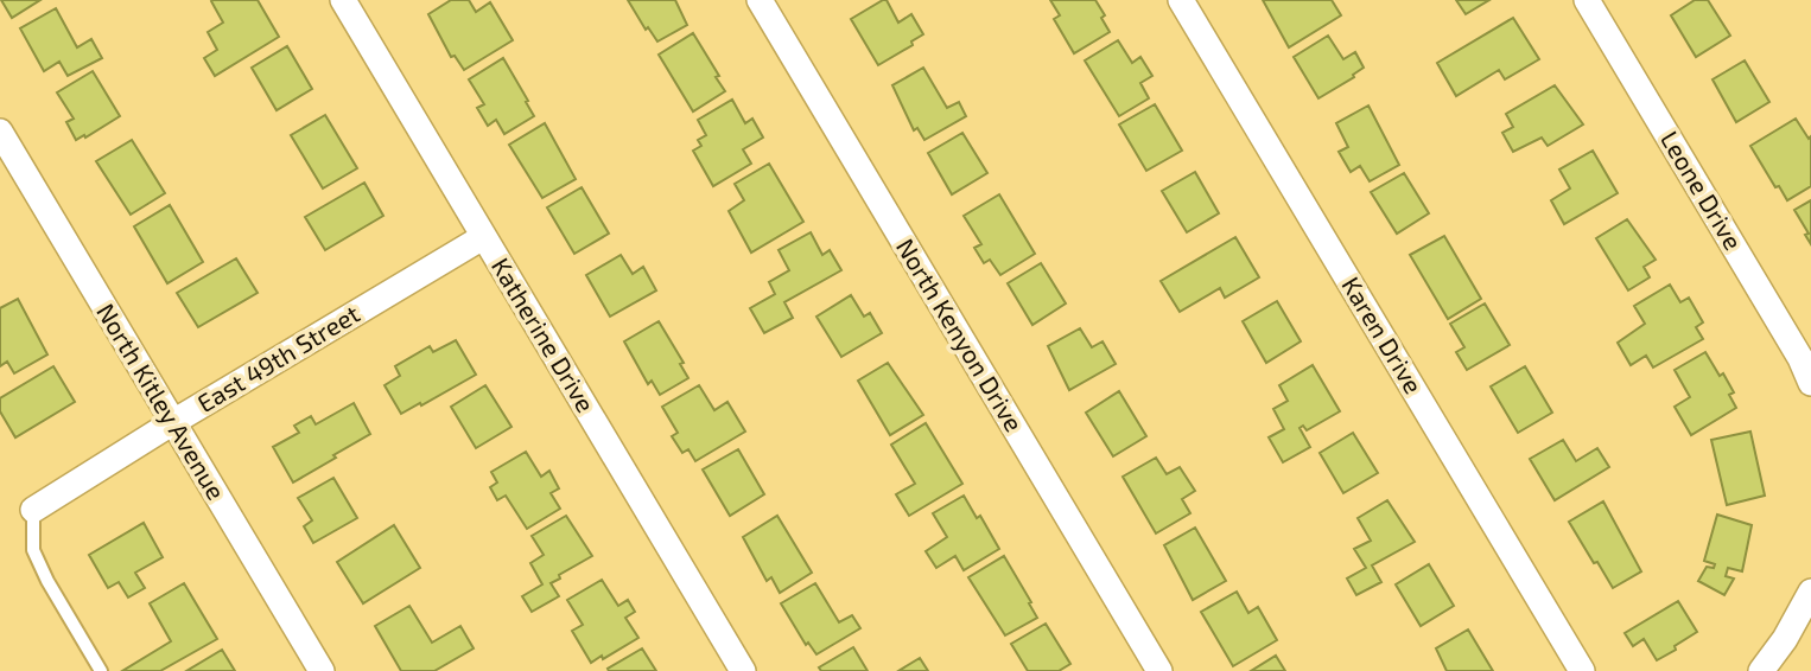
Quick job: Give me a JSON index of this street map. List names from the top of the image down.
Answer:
{
  "streets": {
    "street": [
      "Leone Drive",
      "Katherine Drive",
      "North Kenyon Drive",
      "Karen Drive",
      "East 49th Street",
      "North Kitley Avenue"
    ]
  },
  "crossings": [
    ["Katherine Drive", "East 49th Street"],
    ["East 49th Street", "North Kitley Avenue"]
  ]
}
